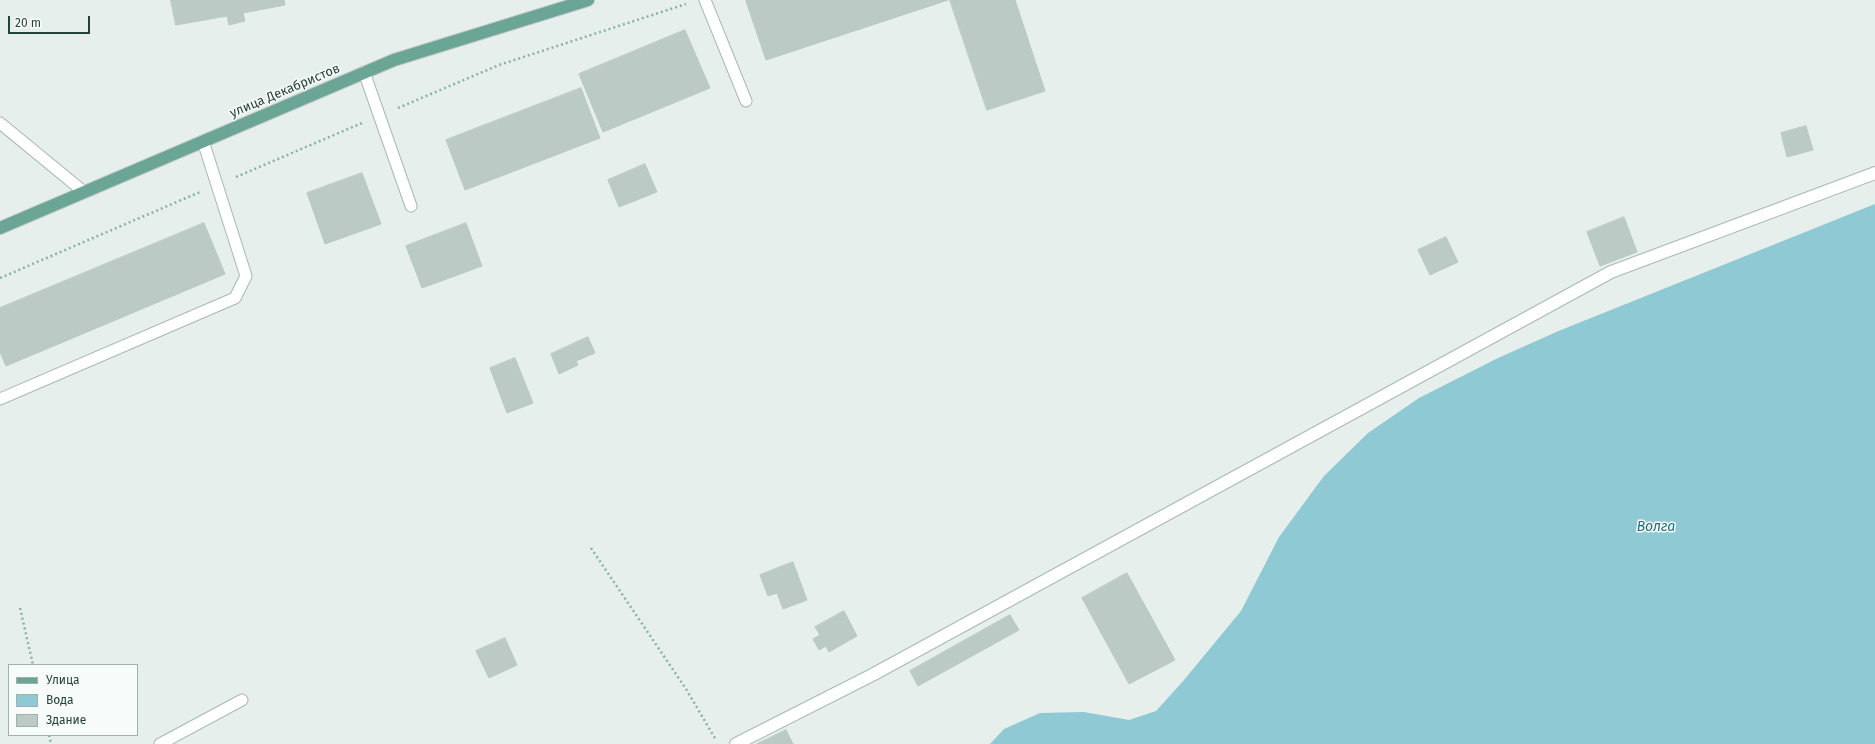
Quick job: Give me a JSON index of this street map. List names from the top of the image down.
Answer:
{
  "streets": {
    "main road": ["улица Декабристов"]
  },
  "water": ["Волга"],
  "legend": ["Улица", "Вода", "Здание"],
  "scale_bar": "20 m"
}
